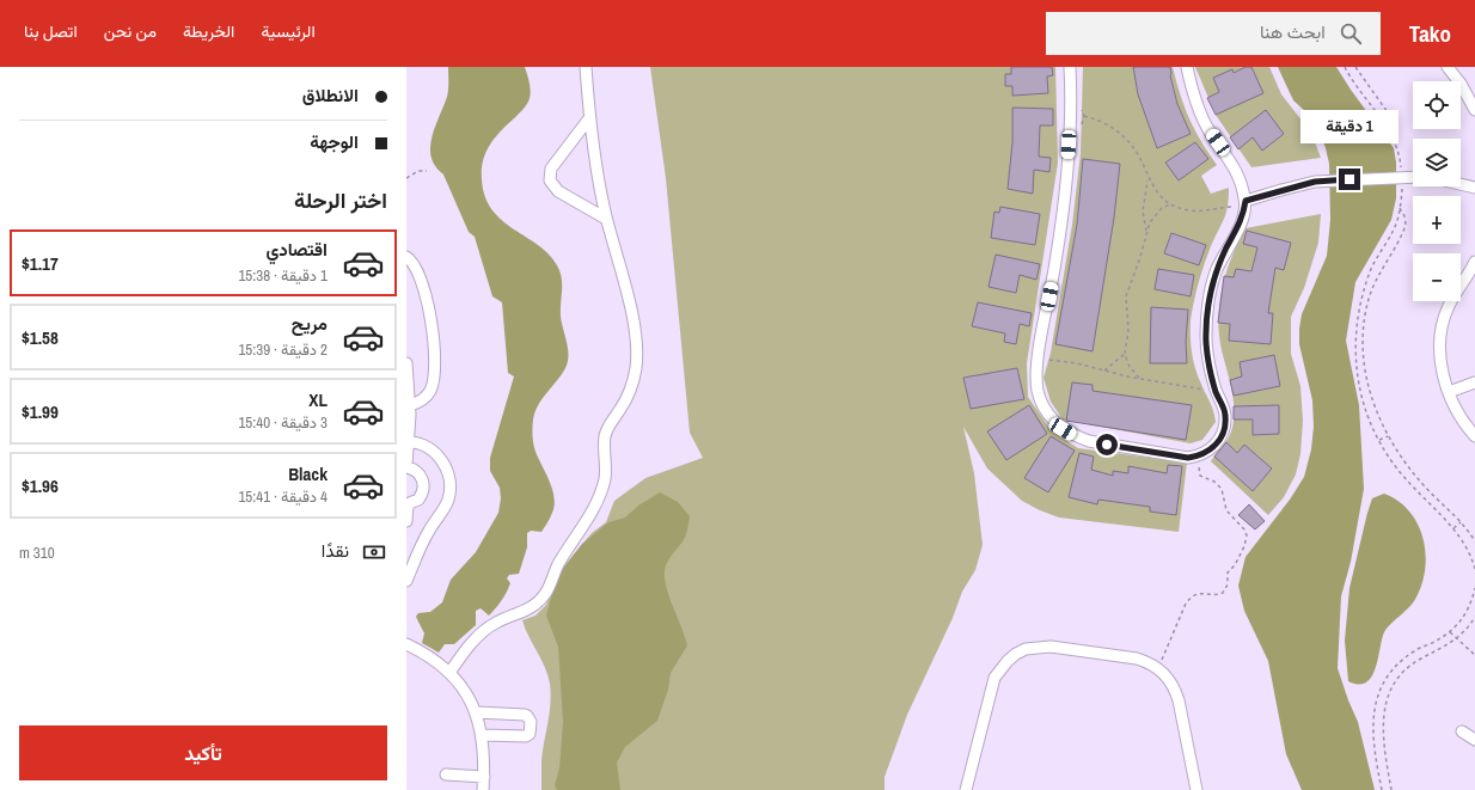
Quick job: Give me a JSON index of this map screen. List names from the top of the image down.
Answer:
{
  "page": {
    "header": "Tako",
    "search": "ابحث هنا",
    "nav": [
      "الرئيسية",
      "الخريطة",
      "من نحن",
      "اتصل بنا"
    ],
    "banner": ["الانطلاق", "الوجهة"],
    "map_buttons": ["+", "−"],
    "bubble": "1 دقيقة",
    "heading": "اختر الرحلة",
    "list": [
      {
        "name": "اقتصادي",
        "note": "1 دقيقة · 15:38",
        "value": "$1.17"
      },
      {
        "name": "مريح",
        "note": "2 دقيقة · 15:39",
        "value": "$1.58"
      },
      {
        "name": "XL",
        "note": "3 دقيقة · 15:40",
        "value": "$1.99"
      },
      {
        "name": "Black",
        "note": "4 دقيقة · 15:41",
        "value": "$1.96"
      }
    ],
    "pay": ["نقدًا", "310 m"],
    "buttons": "تأكيد"
  }
}
